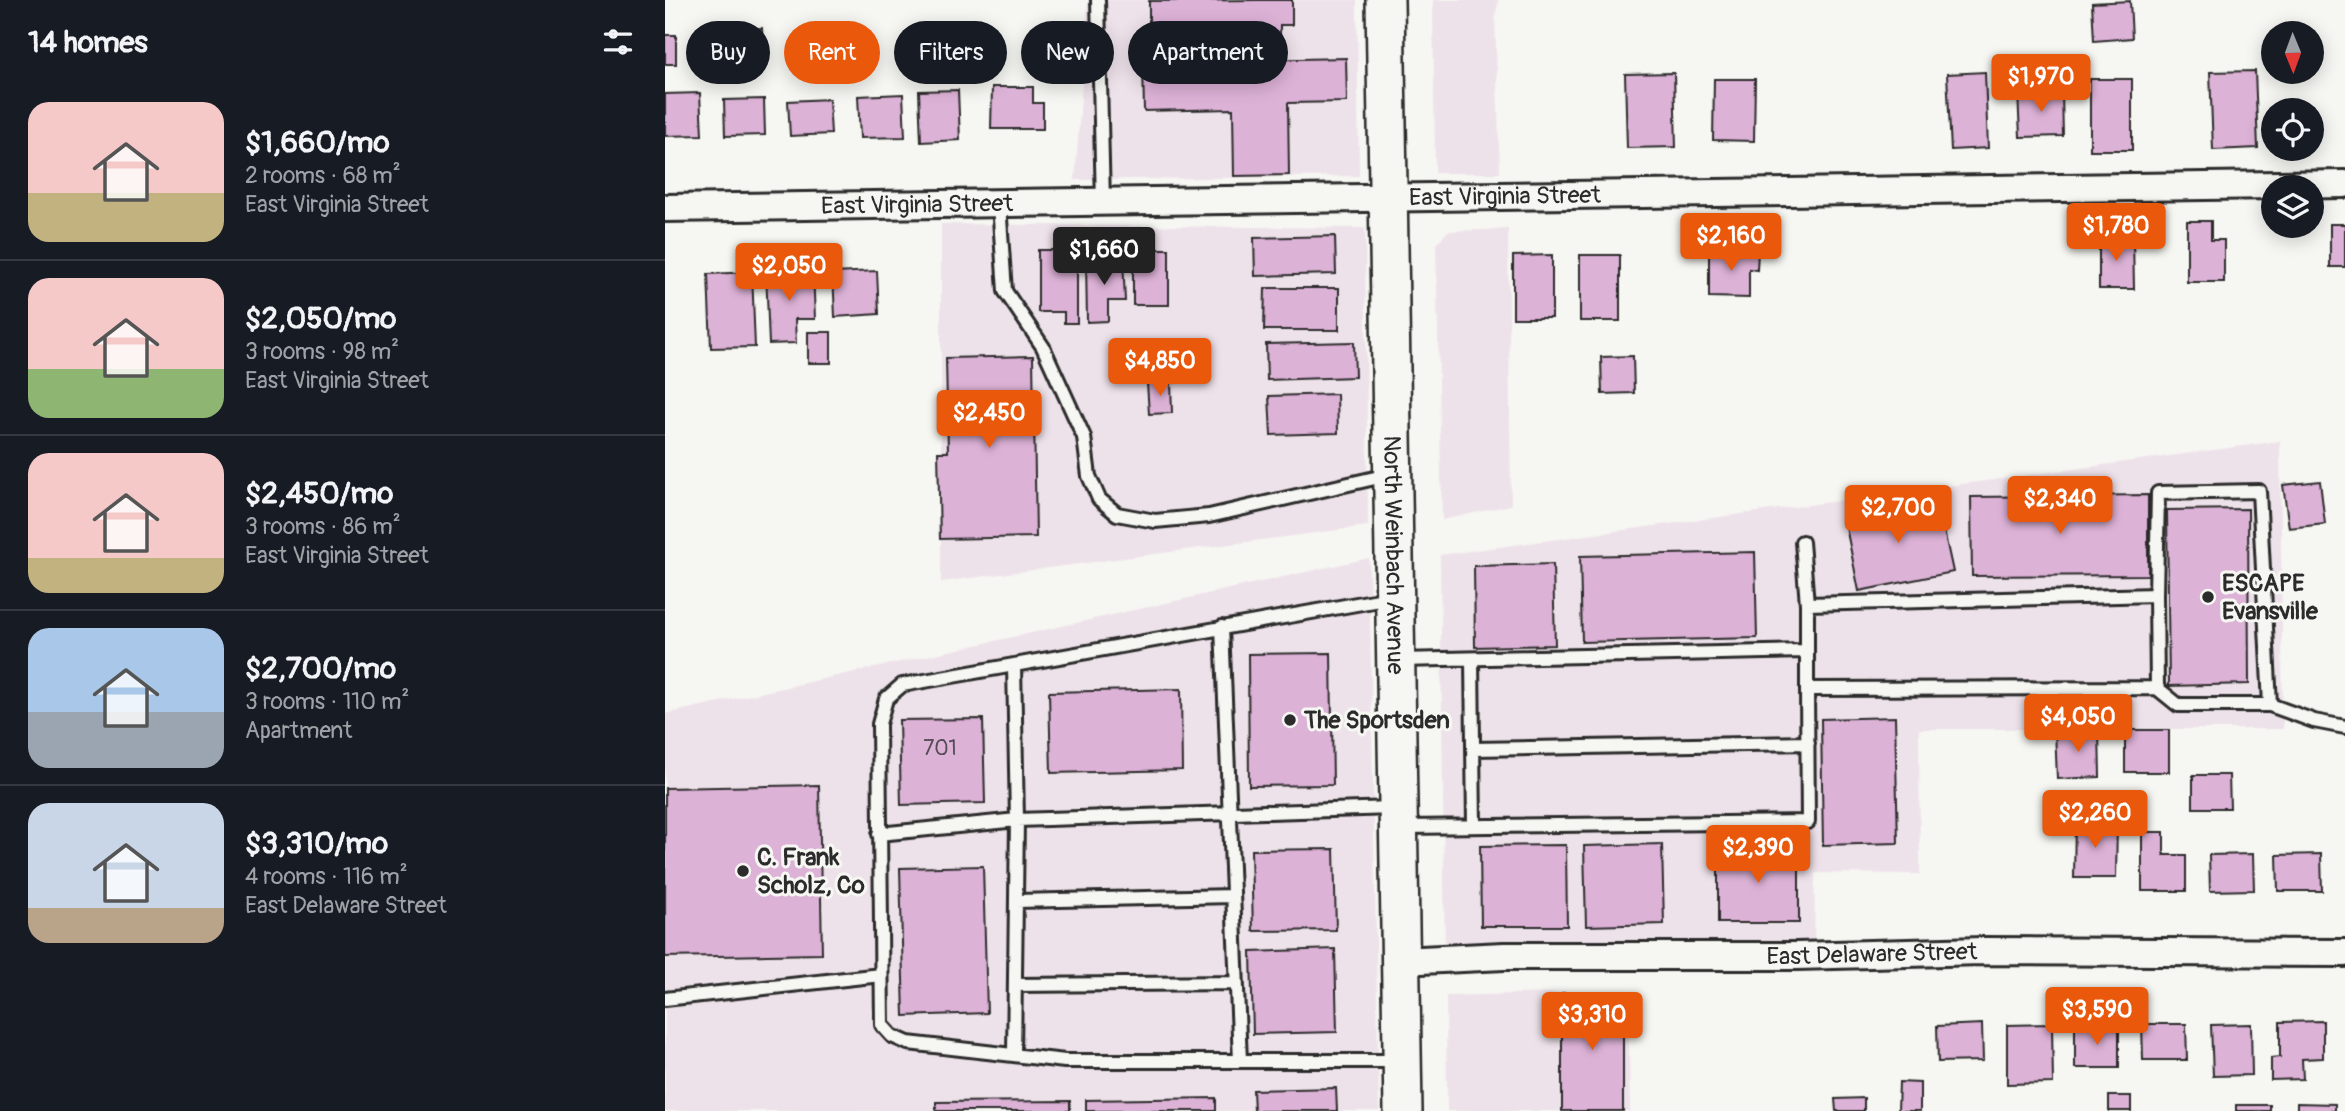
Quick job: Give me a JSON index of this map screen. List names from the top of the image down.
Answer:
{
  "streets": {
    "main road": ["North Weinbach Avenue"],
    "street": ["East Virginia Street", "East Delaware Street"]
  },
  "crossings": [
    ["East Virginia Street", "North Weinbach Avenue"],
    ["North Weinbach Avenue", "East Delaware Street"]
  ],
  "places": ["ESCAPE Evansville", "The Sportsden", "C. Frank Scholz, Co"],
  "house_numbers": ["701"],
  "north": "bottom",
  "page": {
    "heading": "14 homes",
    "chip": [
      "Buy",
      "Rent",
      "Filters",
      "New",
      "Apartment"
    ],
    "price": [
      "$1,970",
      "$1,780",
      "$2,160",
      "$1,660",
      "$2,050",
      "$4,850",
      "$2,450",
      "$2,340",
      "$2,700",
      "$4,050",
      "$2,260",
      "$2,390",
      "$3,590",
      "$3,310"
    ],
    "list": [
      {
        "name": "$1,660/mo",
        "note": "2 rooms · 68 m² · East Virginia Street"
      },
      {
        "name": "$2,050/mo",
        "note": "3 rooms · 98 m² · East Virginia Street"
      },
      {
        "name": "$2,450/mo",
        "note": "3 rooms · 86 m² · East Virginia Street"
      },
      {
        "name": "$2,700/mo",
        "note": "3 rooms · 110 m² · Apartment"
      },
      {
        "name": "$3,310/mo",
        "note": "4 rooms · 116 m² · East Delaware Street"
      }
    ]
  }
}
